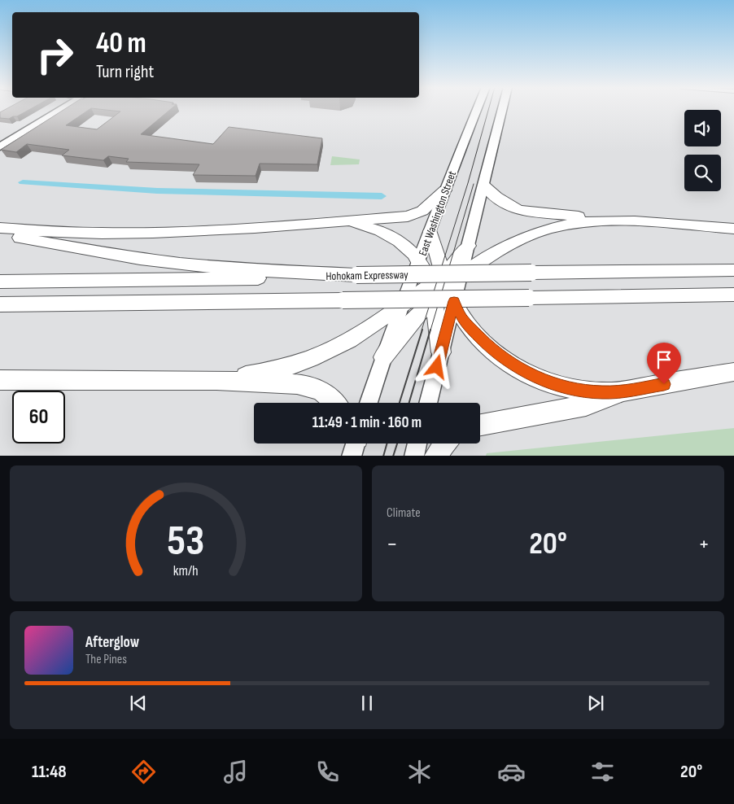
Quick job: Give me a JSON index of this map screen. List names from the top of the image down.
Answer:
{
  "streets": {
    "highway": ["Hohokam Expressway"],
    "main road": ["East Washington Street"]
  },
  "page": {
    "turn": ["40 m", "Turn right"],
    "limit": "60",
    "trip": "11:49 · 1 min · 160 m",
    "tile": "Climate",
    "heat": ["−", "20°", "+"],
    "song": ["Afterglow", "The Pines"],
    "tabs": ["11:48", "20°"],
    "gauge": ["53", "km/h"]
  }
}
